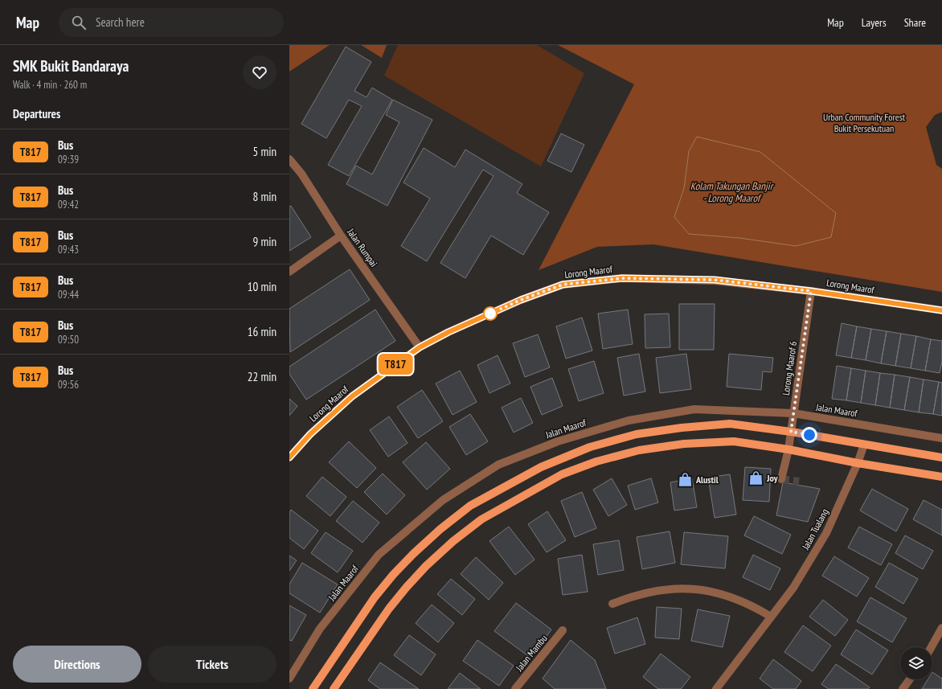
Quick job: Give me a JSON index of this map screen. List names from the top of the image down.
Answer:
{
  "streets": {
    "street": [
      "Jalan Rumpai",
      "Lorong Maarof",
      "Lorong Maarof 6",
      "Jalan Maarof",
      "Jalan Tualang",
      "Jalan Mambu"
    ]
  },
  "crossings": [
    ["Jalan Rumpai", "Lorong Maarof"],
    ["Lorong Maarof", "Lorong Maarof 6"],
    ["Lorong Maarof 6", "Jalan Maarof"]
  ],
  "water": ["Kolam Takungan Banjir - Lorong Maarof"],
  "parks": ["Urban Community Forest Bukit Persekutuan"],
  "places": {
    "shop": ["Joy", "Alustil"]
  },
  "lines": ["bus line T817"],
  "page": {
    "header": "Map",
    "search": "Search here",
    "nav": ["Map", "Layers", "Share"],
    "heading": [
      ["SMK Bukit Bandaraya", "Walk · 4 min · 260 m"],
      "Departures"
    ],
    "on_map": "T817",
    "list": [
      {
        "mark": "T817",
        "name": "Bus",
        "note": "09:39",
        "value": "5 min"
      },
      {
        "mark": "T817",
        "name": "Bus",
        "note": "09:42",
        "value": "8 min"
      },
      {
        "mark": "T817",
        "name": "Bus",
        "note": "09:43",
        "value": "9 min"
      },
      {
        "mark": "T817",
        "name": "Bus",
        "note": "09:44",
        "value": "10 min"
      },
      {
        "mark": "T817",
        "name": "Bus",
        "note": "09:50",
        "value": "16 min"
      },
      {
        "mark": "T817",
        "name": "Bus",
        "note": "09:56",
        "value": "22 min"
      }
    ],
    "buttons": ["Directions", "Tickets"]
  }
}
